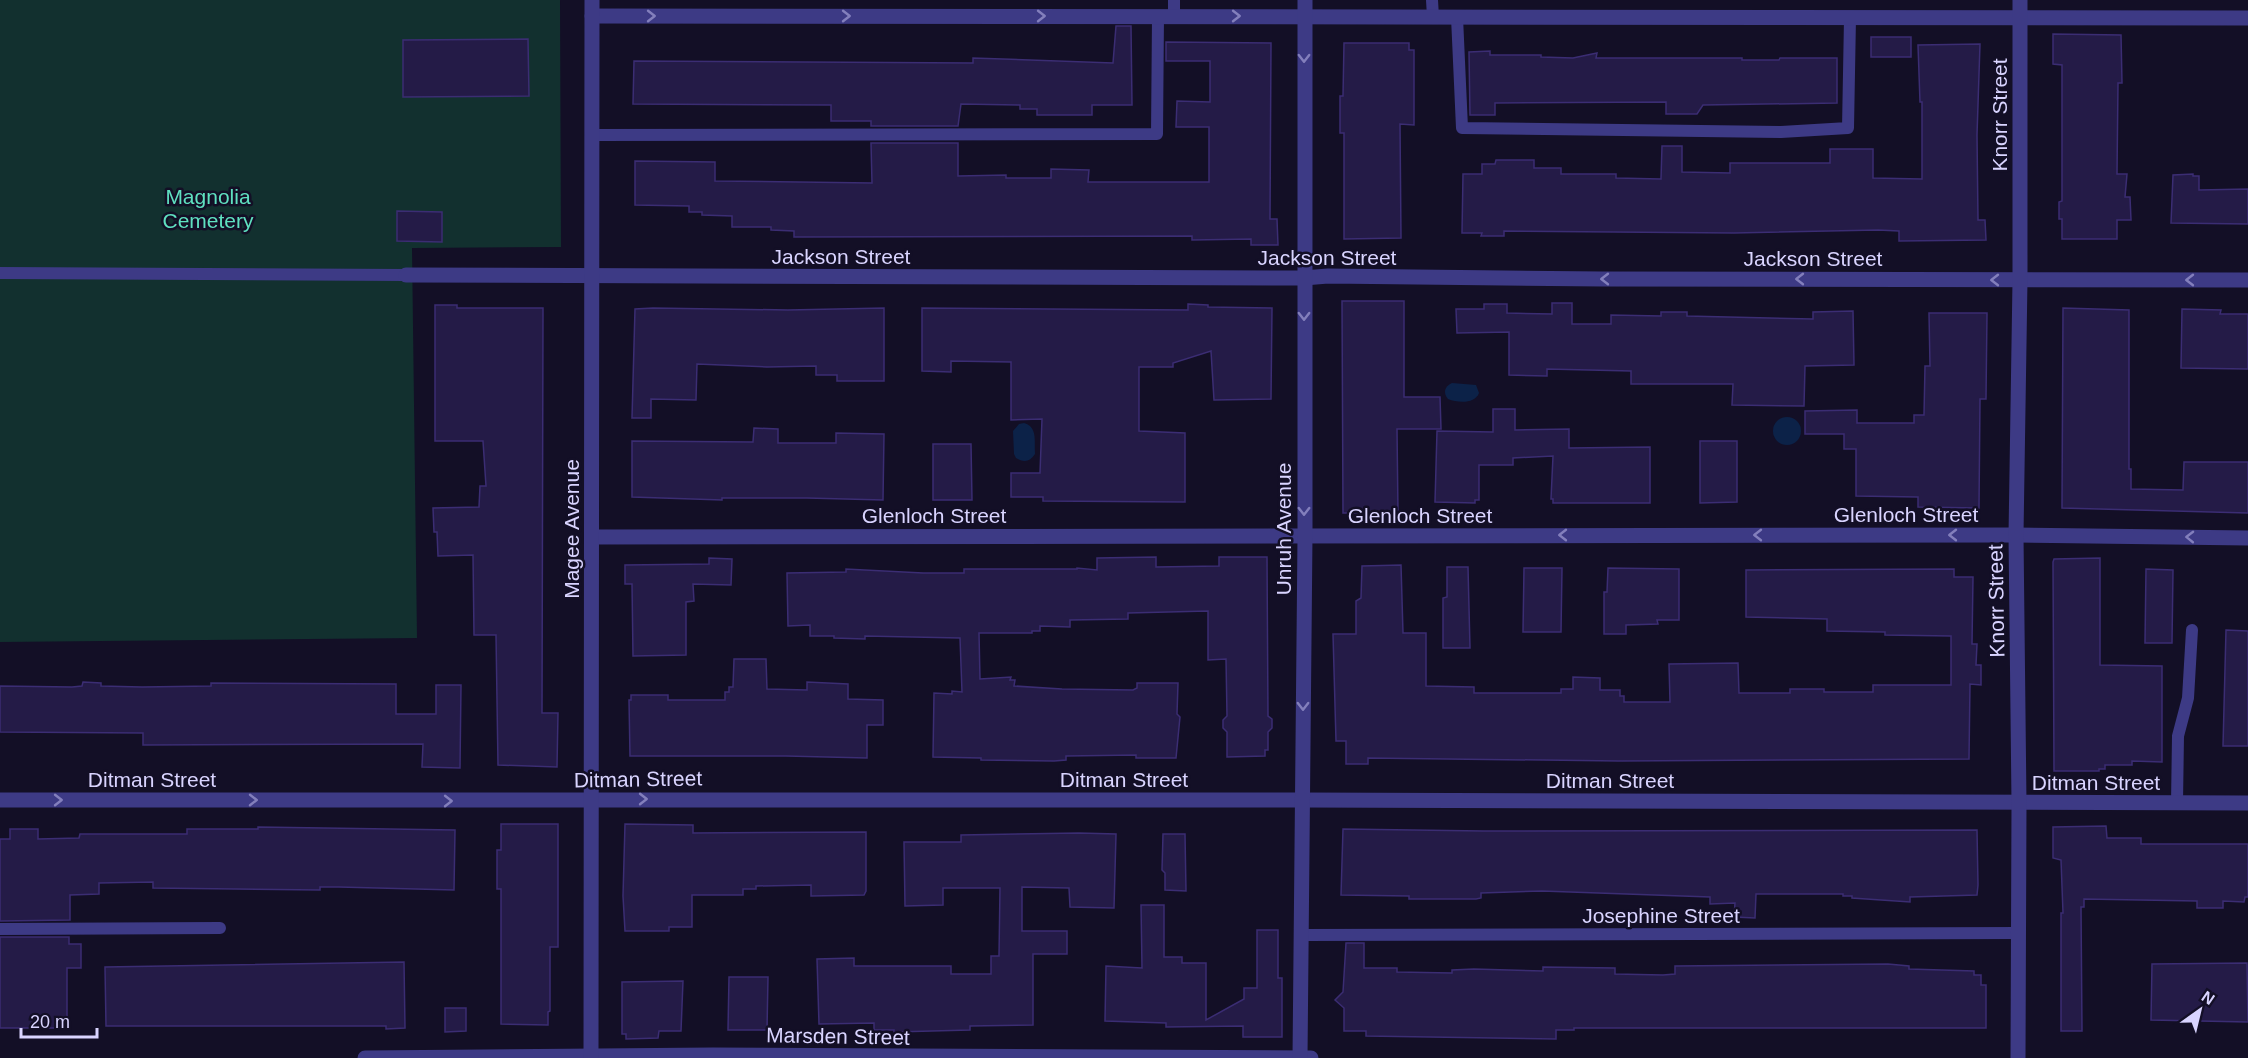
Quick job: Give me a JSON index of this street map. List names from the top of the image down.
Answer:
{
  "streets": {
    "street": [
      "Knorr Street",
      "Jackson Street",
      "Glenloch Street",
      "Magee Avenue",
      "Unruh Avenue",
      "Ditman Street",
      "Marsden Street"
    ],
    "lane": ["Josephine Street"]
  },
  "crossings": [
    ["Knorr Street", "Jackson Street"],
    ["Knorr Street", "Glenloch Street"],
    ["Knorr Street", "Ditman Street"],
    ["Knorr Street", "Josephine Street"],
    ["Jackson Street", "Magee Avenue"],
    ["Jackson Street", "Unruh Avenue"],
    ["Glenloch Street", "Magee Avenue"],
    ["Glenloch Street", "Unruh Avenue"],
    ["Magee Avenue", "Ditman Street"],
    ["Magee Avenue", "Marsden Street"],
    ["Unruh Avenue", "Ditman Street"],
    ["Unruh Avenue", "Josephine Street"],
    ["Unruh Avenue", "Marsden Street"]
  ],
  "one_way": [
    "Jackson Street",
    "Glenloch Street",
    "Unruh Avenue",
    "Ditman Street"
  ],
  "parks": ["Magnolia Cemetery"],
  "scale_bar": "20 m",
  "north": "top right"
}
